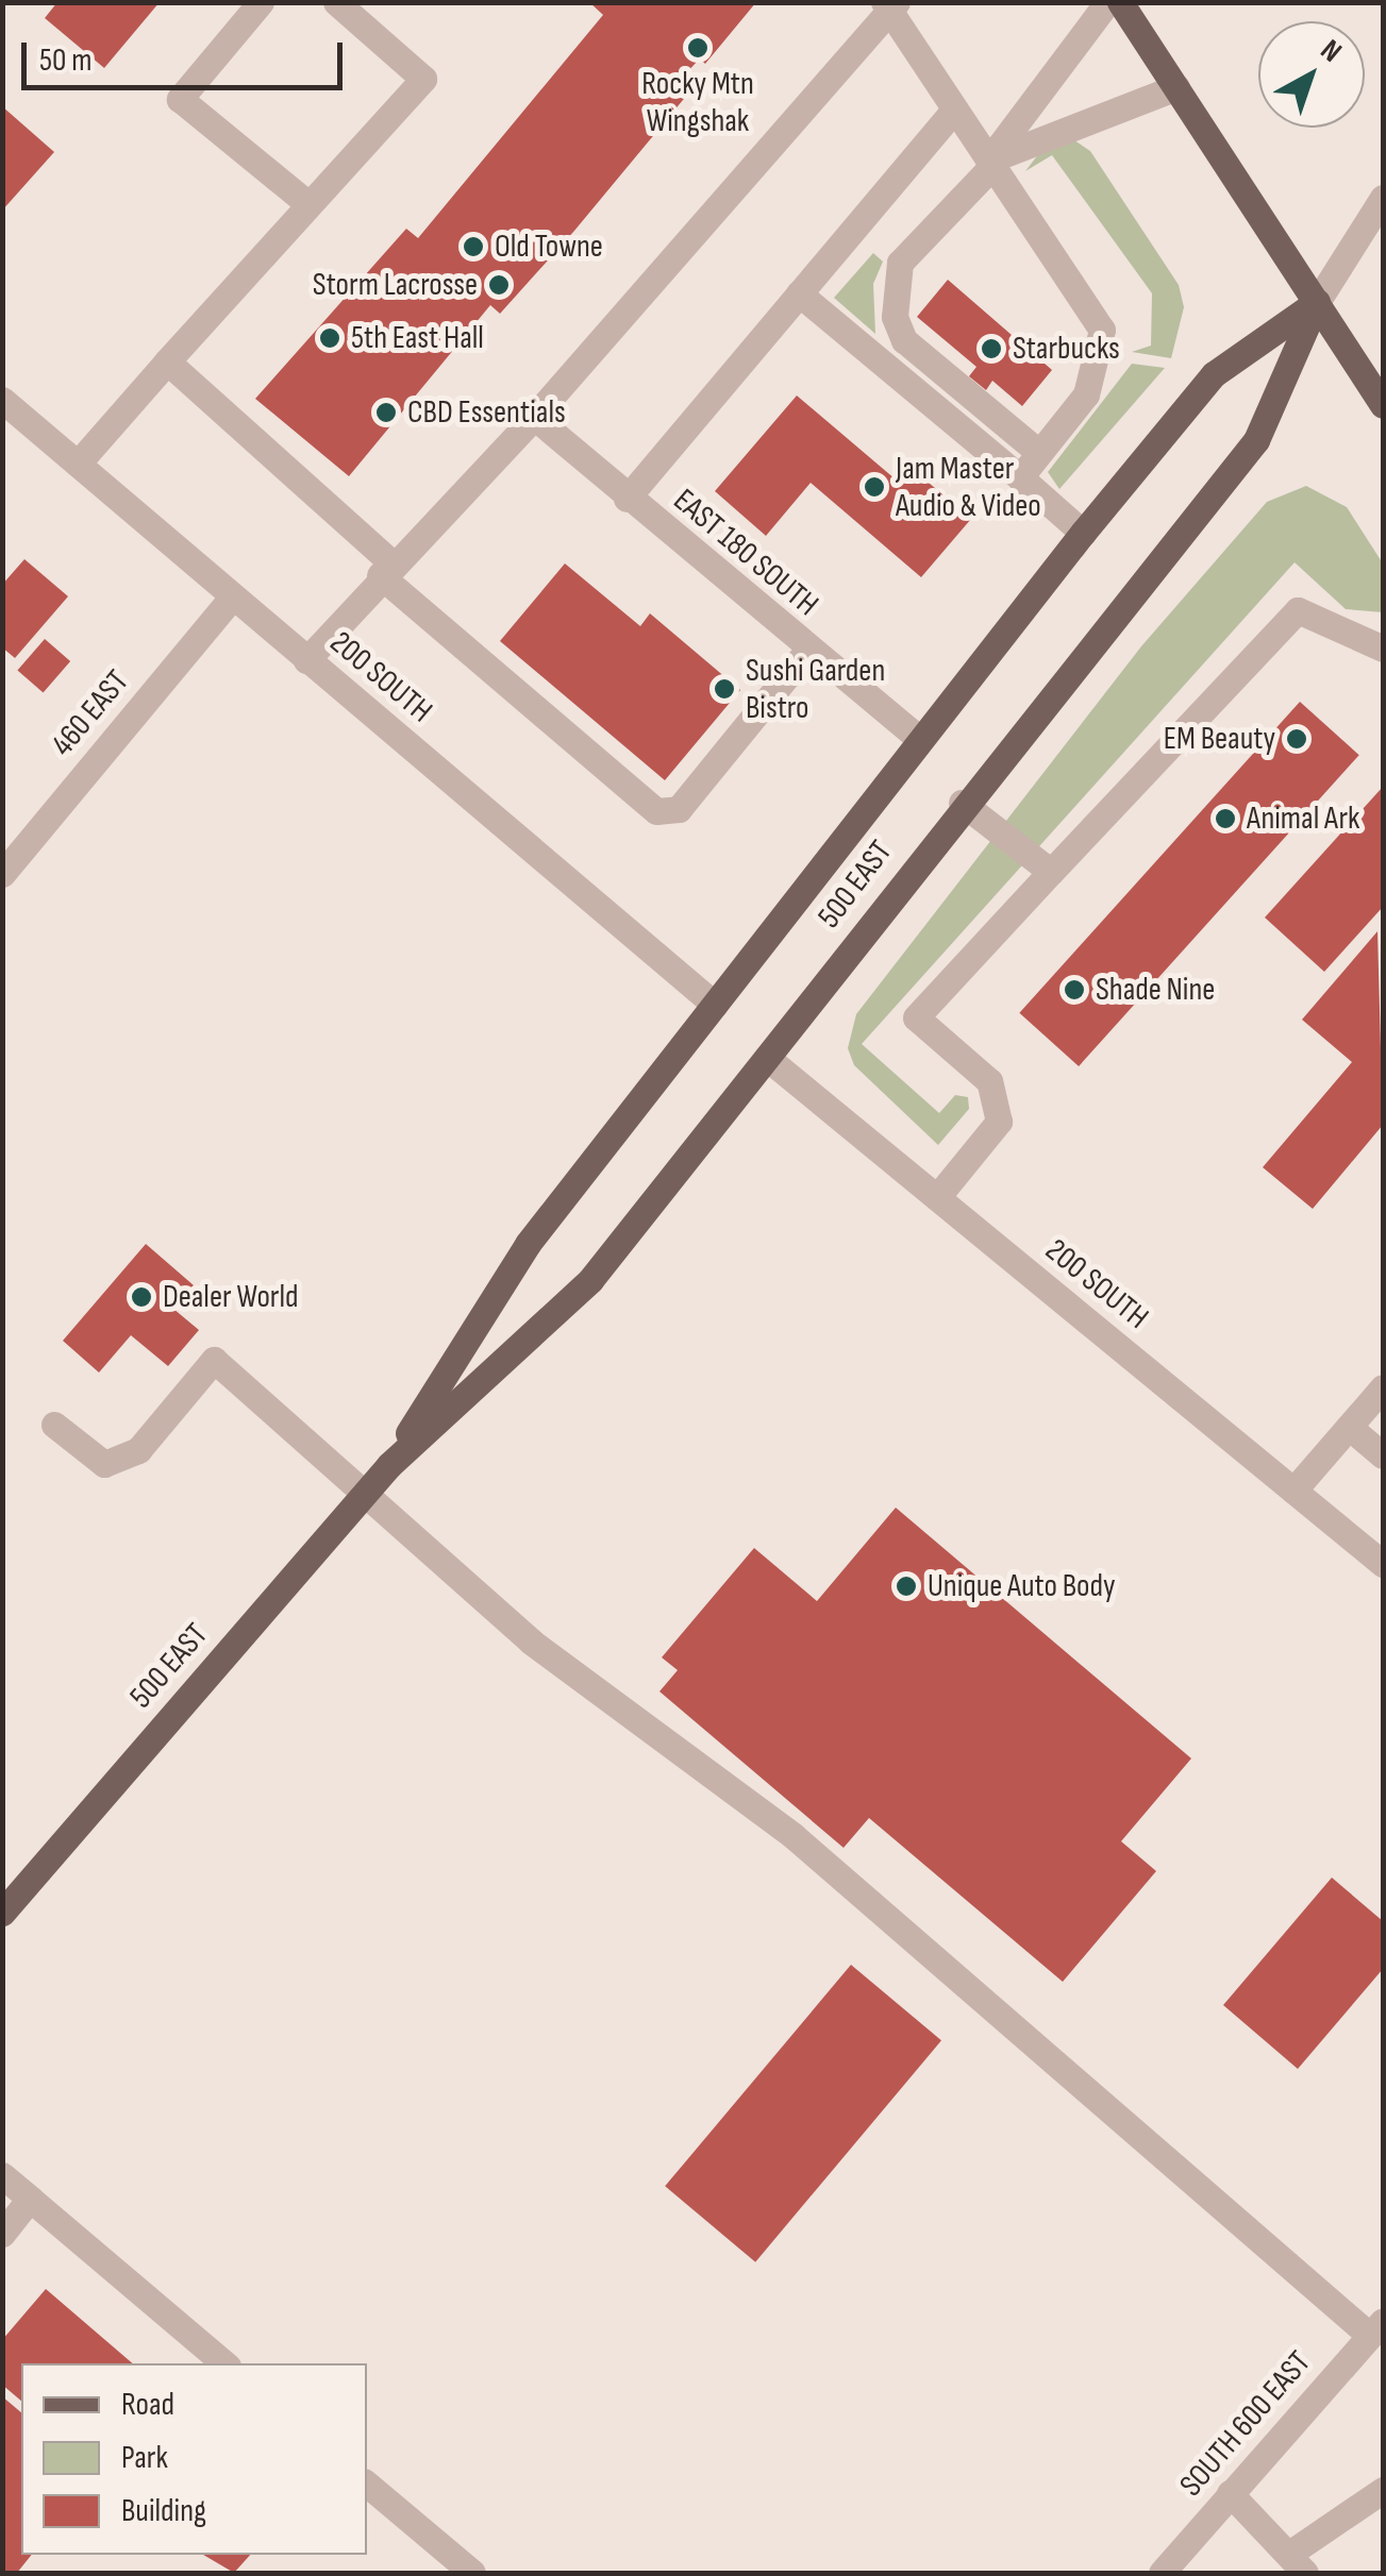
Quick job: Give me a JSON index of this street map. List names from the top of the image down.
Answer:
{
  "streets": {
    "main road": ["500 EAST"],
    "street": [
      "EAST 180 SOUTH",
      "200 SOUTH",
      "460 EAST",
      "SOUTH 600 EAST"
    ]
  },
  "crossings": [
    ["EAST 180 SOUTH", "500 EAST"],
    ["200 SOUTH", "460 EAST"],
    ["200 SOUTH", "500 EAST"]
  ],
  "places": [
    "Rocky Mtn Wingshak",
    "Old Towne",
    "Storm Lacrosse",
    "5th East Hall",
    "Starbucks",
    "CBD Essentials",
    "Jam Master Audio & Video",
    "Sushi Garden Bistro",
    "EM Beauty",
    "Animal Ark",
    "Shade Nine",
    "Dealer World",
    "Unique Auto Body"
  ],
  "legend": ["Road", "Park", "Building"],
  "scale_bar": "50 m",
  "north": "top right"
}
